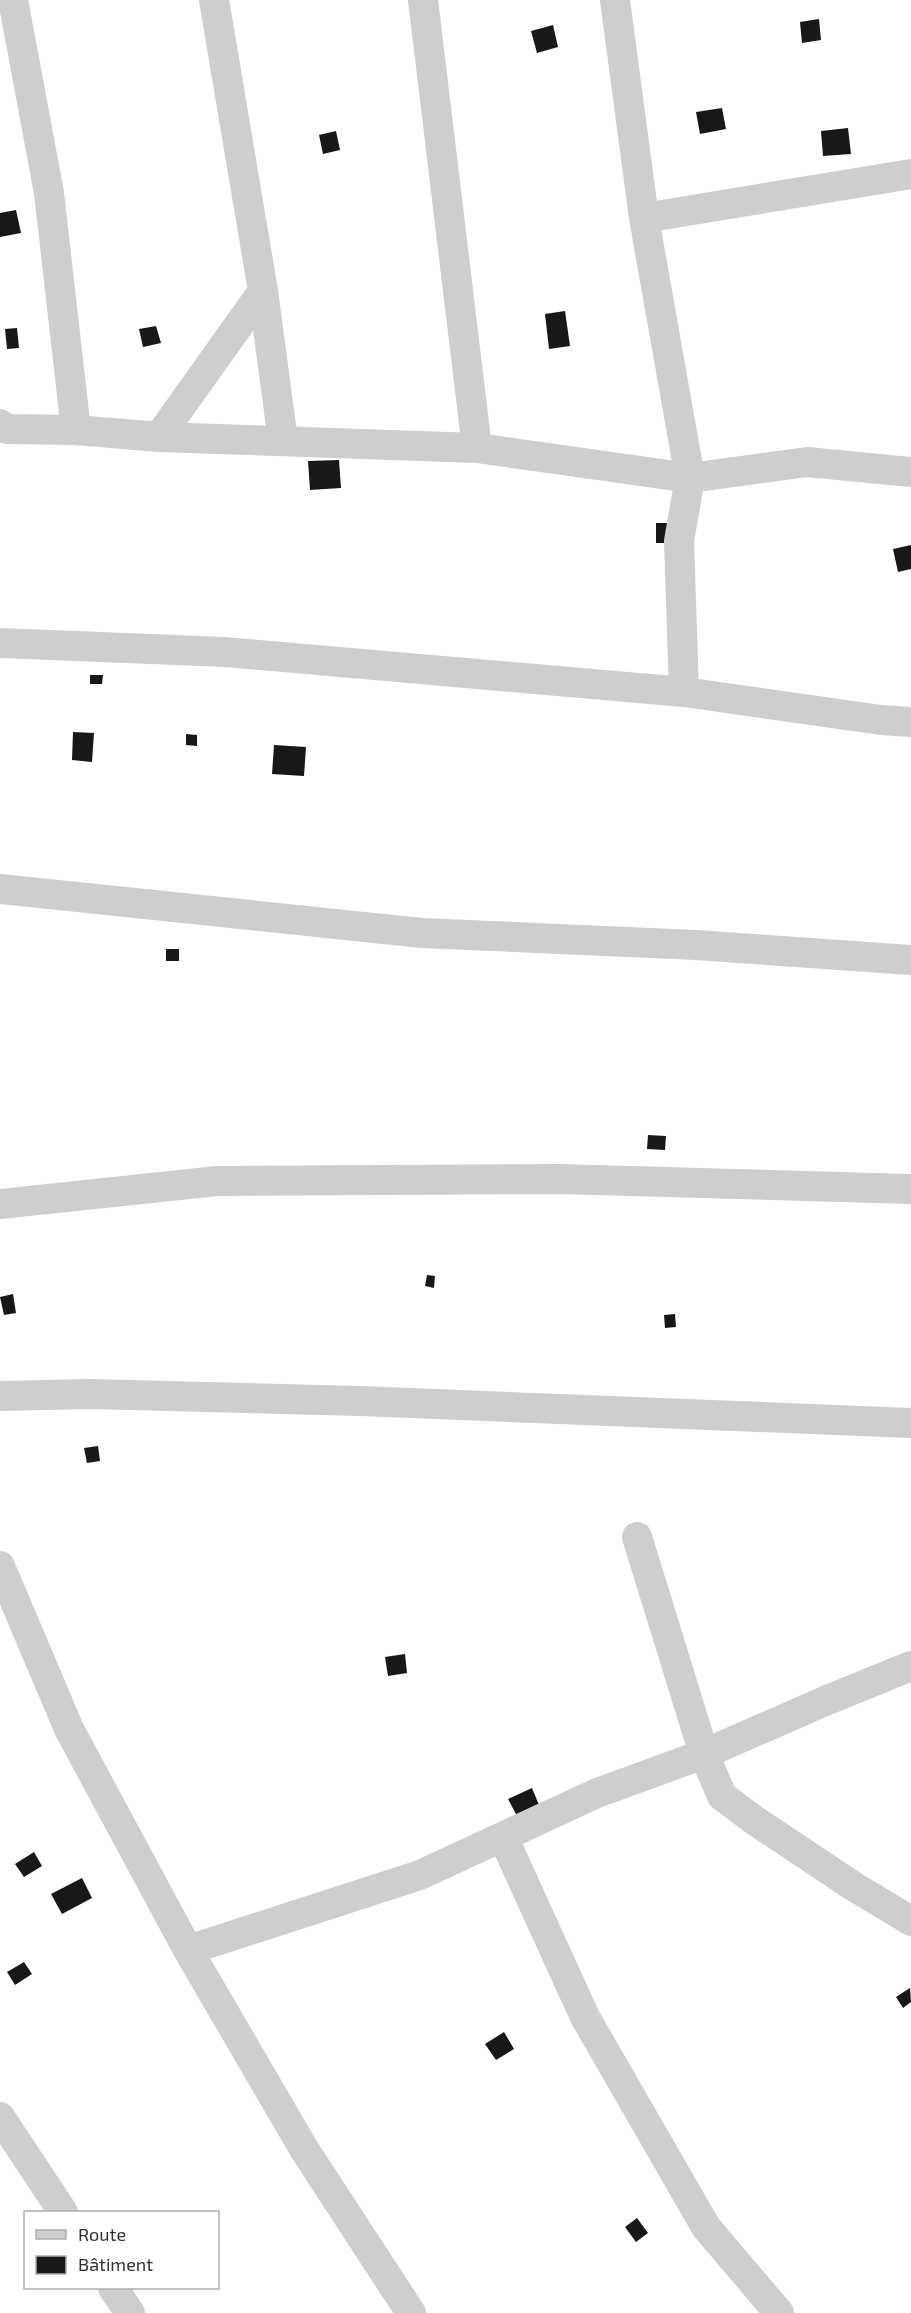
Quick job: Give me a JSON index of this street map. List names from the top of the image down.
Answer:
{
  "legend": ["Route", "Bâtiment"]
}
